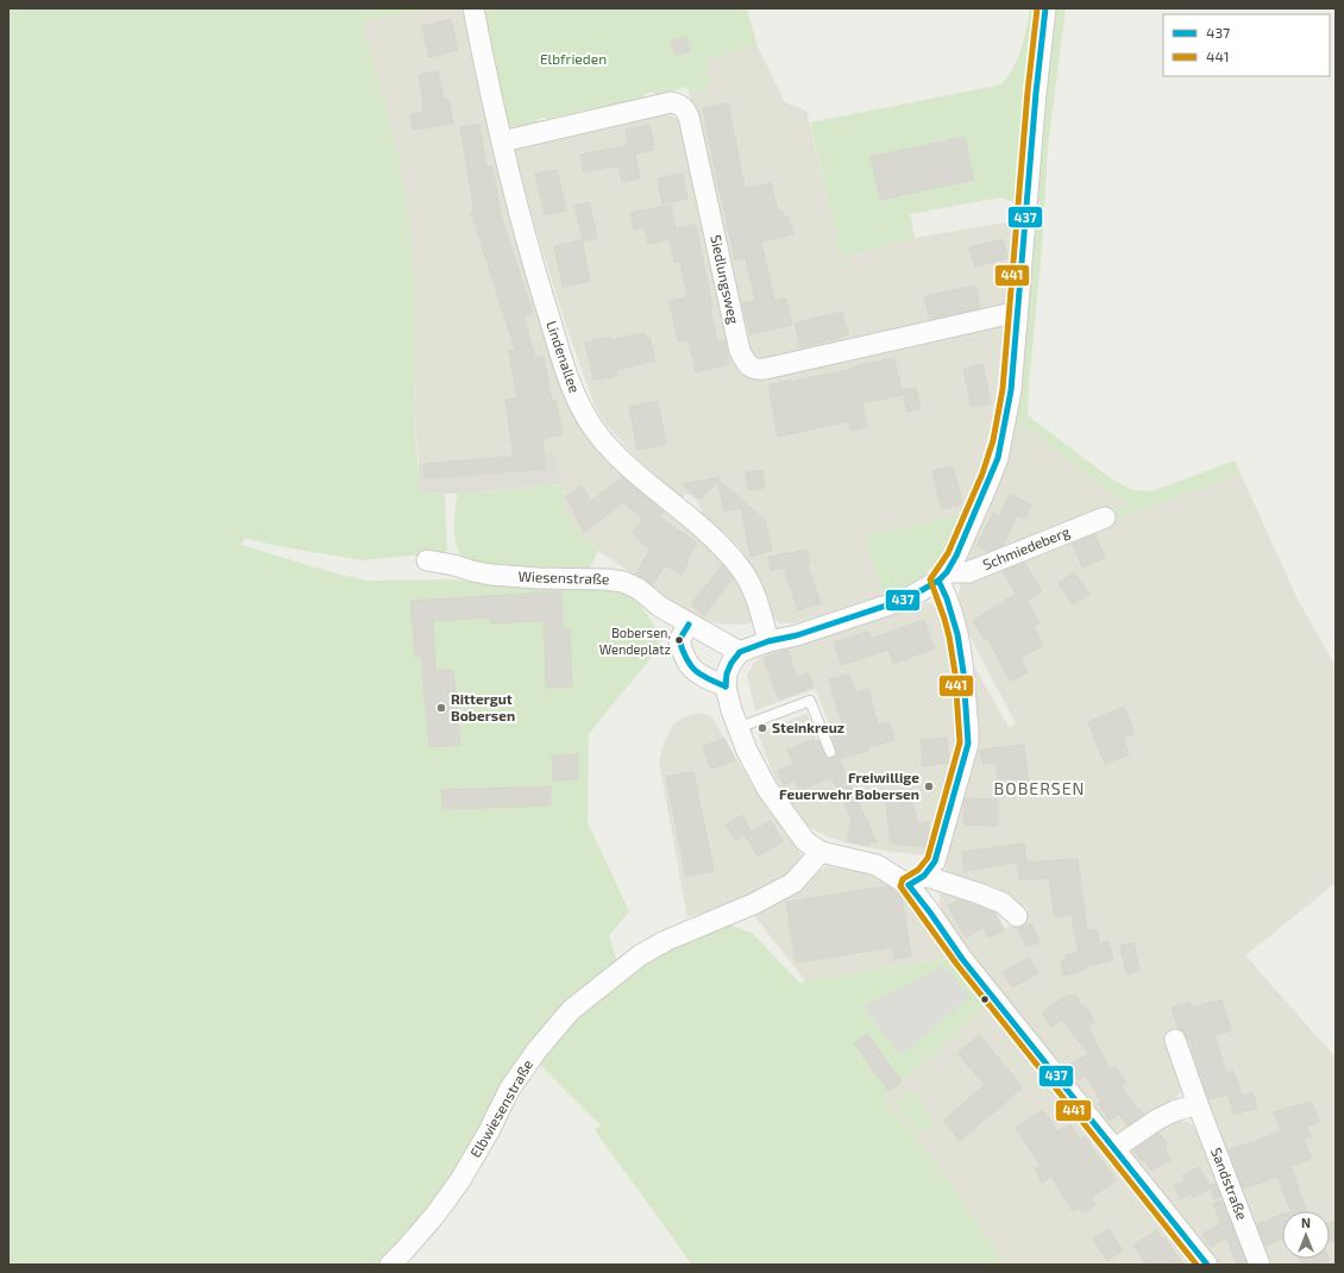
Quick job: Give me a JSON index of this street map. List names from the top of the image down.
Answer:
{
  "streets": {
    "street": [
      "Siedlungsweg",
      "Lindenallee",
      "Schmiedeberg",
      "Wiesenstraße",
      "Elbwiesenstraße",
      "Sandstraße"
    ]
  },
  "crossings": [
    ["Siedlungsweg", "Lindenallee"]
  ],
  "districts": ["BOBERSEN"],
  "parks": ["Elbfrieden"],
  "places": [
    "Bobersen, Wendeplatz",
    "Rittergut Bobersen",
    "Steinkreuz",
    "Freiwillige Feuerwehr Bobersen"
  ],
  "lines": ["transit line 437", "transit line 441"],
  "legend": ["437", "441"],
  "north": "top"
}
